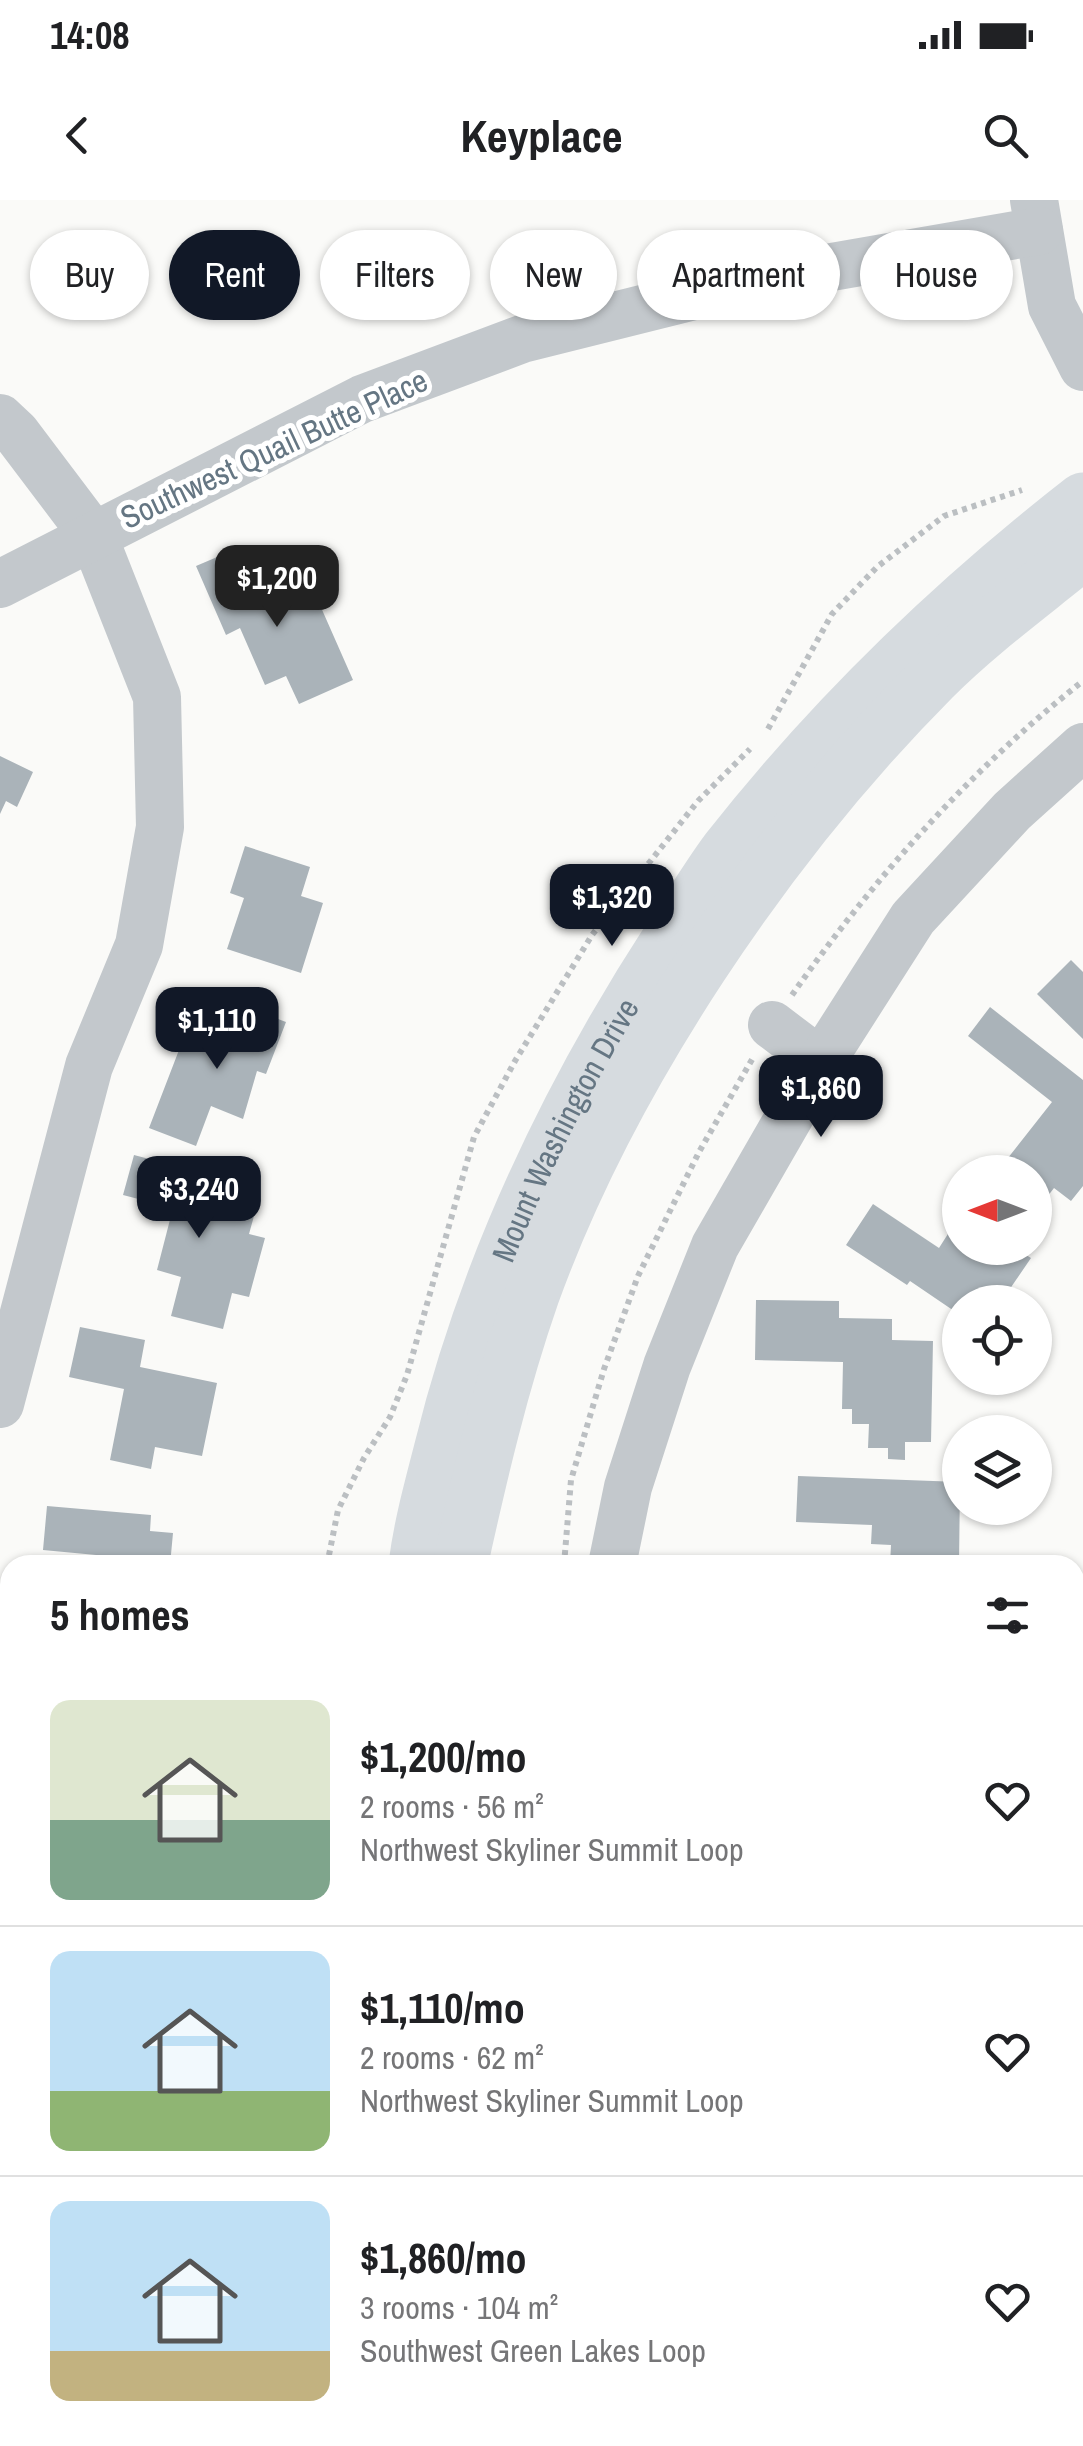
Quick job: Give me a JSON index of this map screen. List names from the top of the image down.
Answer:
{
  "streets": {
    "main road": ["Mount Washington Drive"],
    "street": ["Southwest Quail Butte Place"]
  },
  "north": "left",
  "page": {
    "status": "14:08",
    "header": "Keyplace",
    "chip": [
      "Buy",
      "Rent",
      "Filters",
      "New",
      "Apartment",
      "House"
    ],
    "price": [
      "$1,200",
      "$1,320",
      "$1,110",
      "$1,860",
      "$3,240"
    ],
    "heading": "5 homes",
    "list": [
      {
        "name": "$1,200/mo",
        "note": "2 rooms · 56 m² · Northwest Skyliner Summit Loop"
      },
      {
        "name": "$1,110/mo",
        "note": "2 rooms · 62 m² · Northwest Skyliner Summit Loop"
      },
      {
        "name": "$1,860/mo",
        "note": "3 rooms · 104 m² · Southwest Green Lakes Loop"
      }
    ]
  }
}
